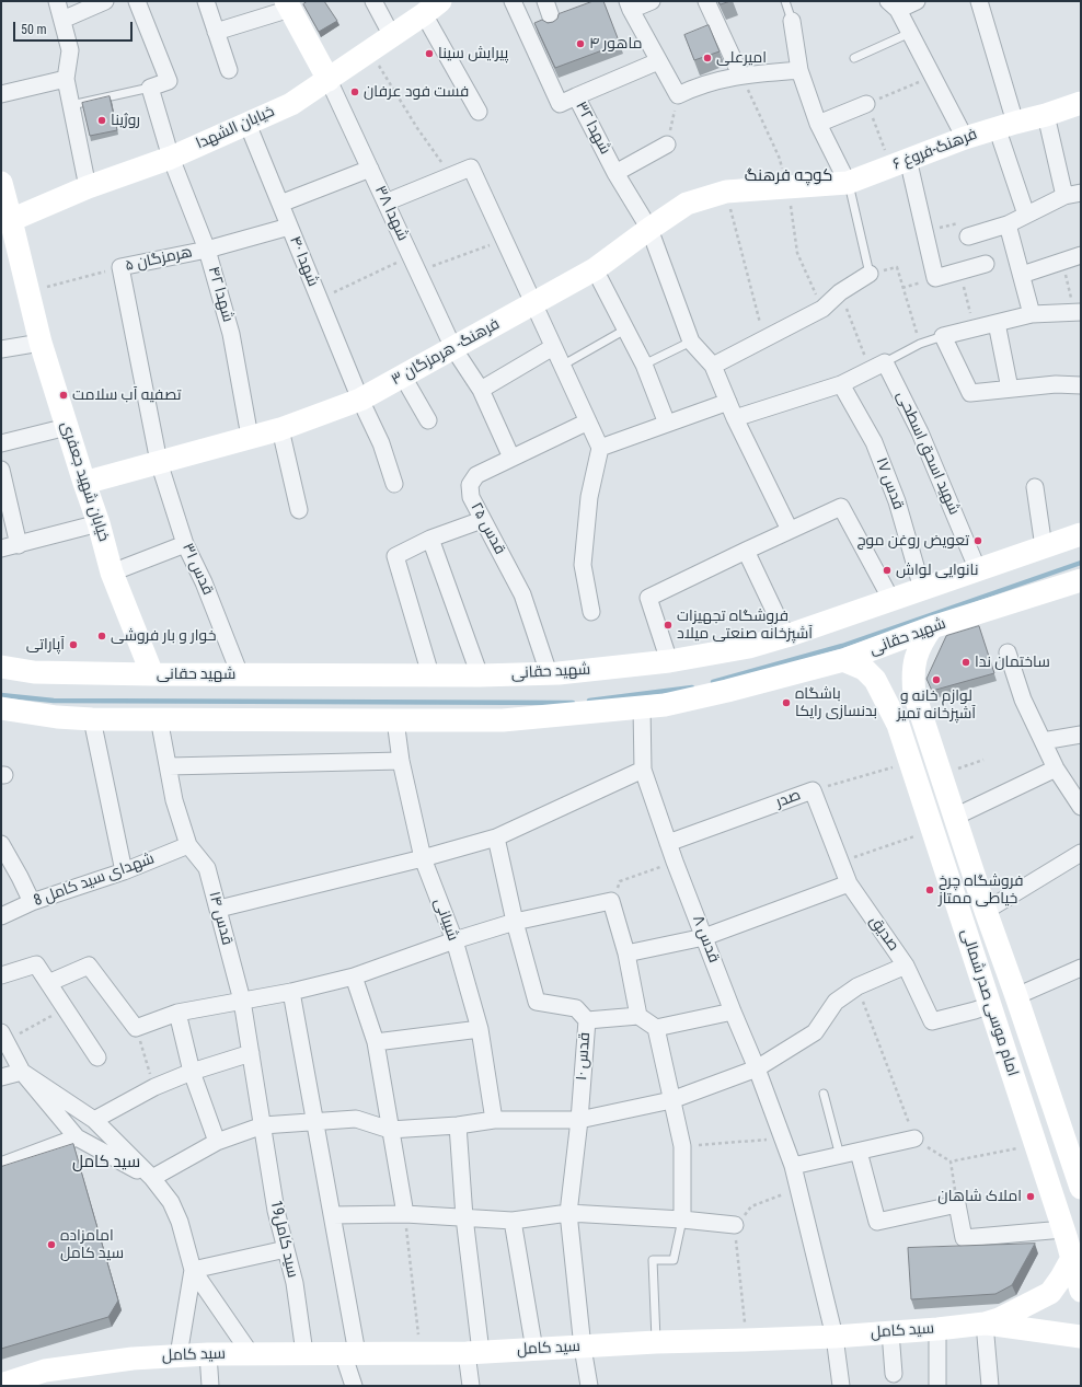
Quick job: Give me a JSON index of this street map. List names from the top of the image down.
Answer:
{
  "streets": {
    "main road": [
      "خیابان الشهدا",
      "فرهنگ-فروغ ۶",
      "فرهنگ- هرمزگان ۳",
      "خیابان شهید جعفری",
      "شهید حقانی",
      "امام موسی صدر شمالی",
      "سید کامل"
    ],
    "street": [
      "شهدا ۳۲",
      "شهدا ۳۸",
      "هرمزگان ۵",
      "شهدا ۴۰",
      "شهدا ۴۲",
      "شهید اسحق اسطحی",
      "قدس ۱۷",
      "قدس ۲۵",
      "قدس ۳۱",
      "صدر",
      "شهدای سید کامل 8",
      "قدس ۱۴",
      "شیبانی",
      "صدیق",
      "قدس ۸",
      "قدس ۱۰",
      "سید کامل19"
    ]
  },
  "crossings": [
    ["خیابان الشهدا", "شهدا ۳۸"],
    ["خیابان الشهدا", "شهدا ۴۰"],
    ["خیابان الشهدا", "شهدا ۴۲"],
    ["خیابان الشهدا", "خیابان شهید جعفری"],
    ["شهدا ۳۲", "فرهنگ- هرمزگان ۳"],
    ["فرهنگ-فروغ ۶", "فرهنگ- هرمزگان ۳"],
    ["شهدا ۳۸", "فرهنگ- هرمزگان ۳"],
    ["شهدا ۳۸", "قدس ۲۵"],
    ["هرمزگان ۵", "شهدا ۴۰"],
    ["هرمزگان ۵", "شهدا ۴۲"],
    ["هرمزگان ۵", "خیابان شهید جعفری"],
    ["هرمزگان ۵", "قدس ۳۱"],
    ["شهدا ۴۰", "فرهنگ- هرمزگان ۳"],
    ["شهدا ۴۲", "فرهنگ- هرمزگان ۳"],
    ["فرهنگ- هرمزگان ۳", "خیابان شهید جعفری"],
    ["فرهنگ- هرمزگان ۳", "قدس ۳۱"],
    ["شهید اسحق اسطحی", "شهید حقانی"],
    ["خیابان شهید جعفری", "شهید حقانی"],
    ["قدس ۱۷", "شهید حقانی"],
    ["قدس ۲۵", "شهید حقانی"],
    ["قدس ۳۱", "شهید حقانی"],
    ["شهید حقانی", "قدس ۱۴"],
    ["شهید حقانی", "شیبانی"],
    ["شهید حقانی", "قدس ۸"],
    ["شهید حقانی", "امام موسی صدر شمالی"],
    ["صدر", "صدیق"],
    ["صدر", "قدس ۸"],
    ["صدر", "امام موسی صدر شمالی"],
    ["شهدای سید کامل 8", "قدس ۱۴"],
    ["قدس ۱۴", "سید کامل19"],
    ["صدیق", "امام موسی صدر شمالی"],
    ["قدس ۸", "سید کامل"],
    ["امام موسی صدر شمالی", "سید کامل"],
    ["قدس ۱۰", "سید کامل"],
    ["سید کامل19", "سید کامل"]
  ],
  "districts": ["کوچه فرهنگ", "سید کامل"],
  "places": [
    "ماهور ۴",
    "پیرایش سینا",
    "امیرعلی",
    "فست فود عرفان",
    "روژینا",
    "تصفیه آب سلامت",
    "تعویض روغن موج",
    "نانوایی لواش",
    "فروشگاه تجهیزات آشپزخانه صنعتی میلاد",
    "خوار و بار فروشی",
    "آپاراتی",
    "ساختمان ندا",
    "لوازم خانه و آشپزخانه تمیز",
    "باشگاه بدنسازی رایکا",
    "فروشگاه چرخ خیاطی ممتاز",
    "املاک شاهان",
    "امامزاده سید کامل"
  ],
  "scale_bar": "50 m"
}
